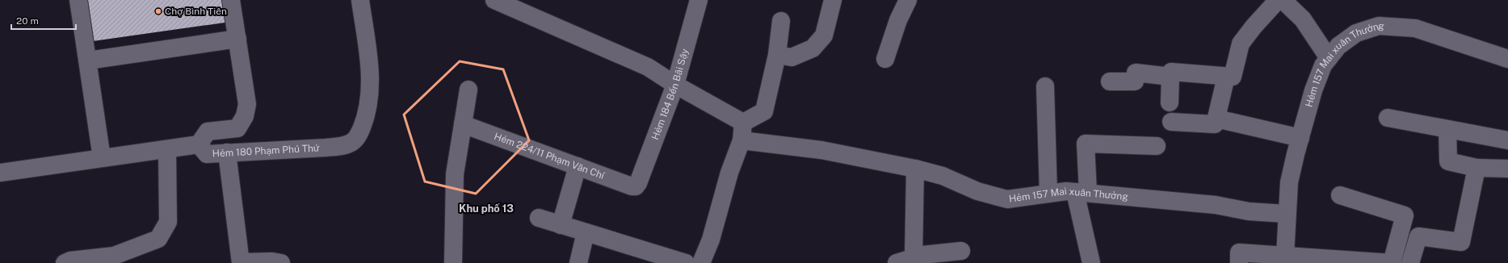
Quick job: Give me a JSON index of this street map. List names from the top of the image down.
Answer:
{
  "streets": {
    "street": [
      "Hẻm 157 Mai xuân Thưởng",
      "Hẻm 184 Bến Bãi Sậy",
      "Hẻm 180 Phạm Phú Thứ",
      "Hẻm 224/11 Phạm Văn Chí"
    ]
  },
  "crossings": [
    ["Hẻm 184 Bến Bãi Sậy", "Hẻm 224/11 Phạm Văn Chí"]
  ],
  "districts": ["Khu phố 13"],
  "places": ["Chợ Bình Tiên"],
  "scale_bar": "20 m"
}
